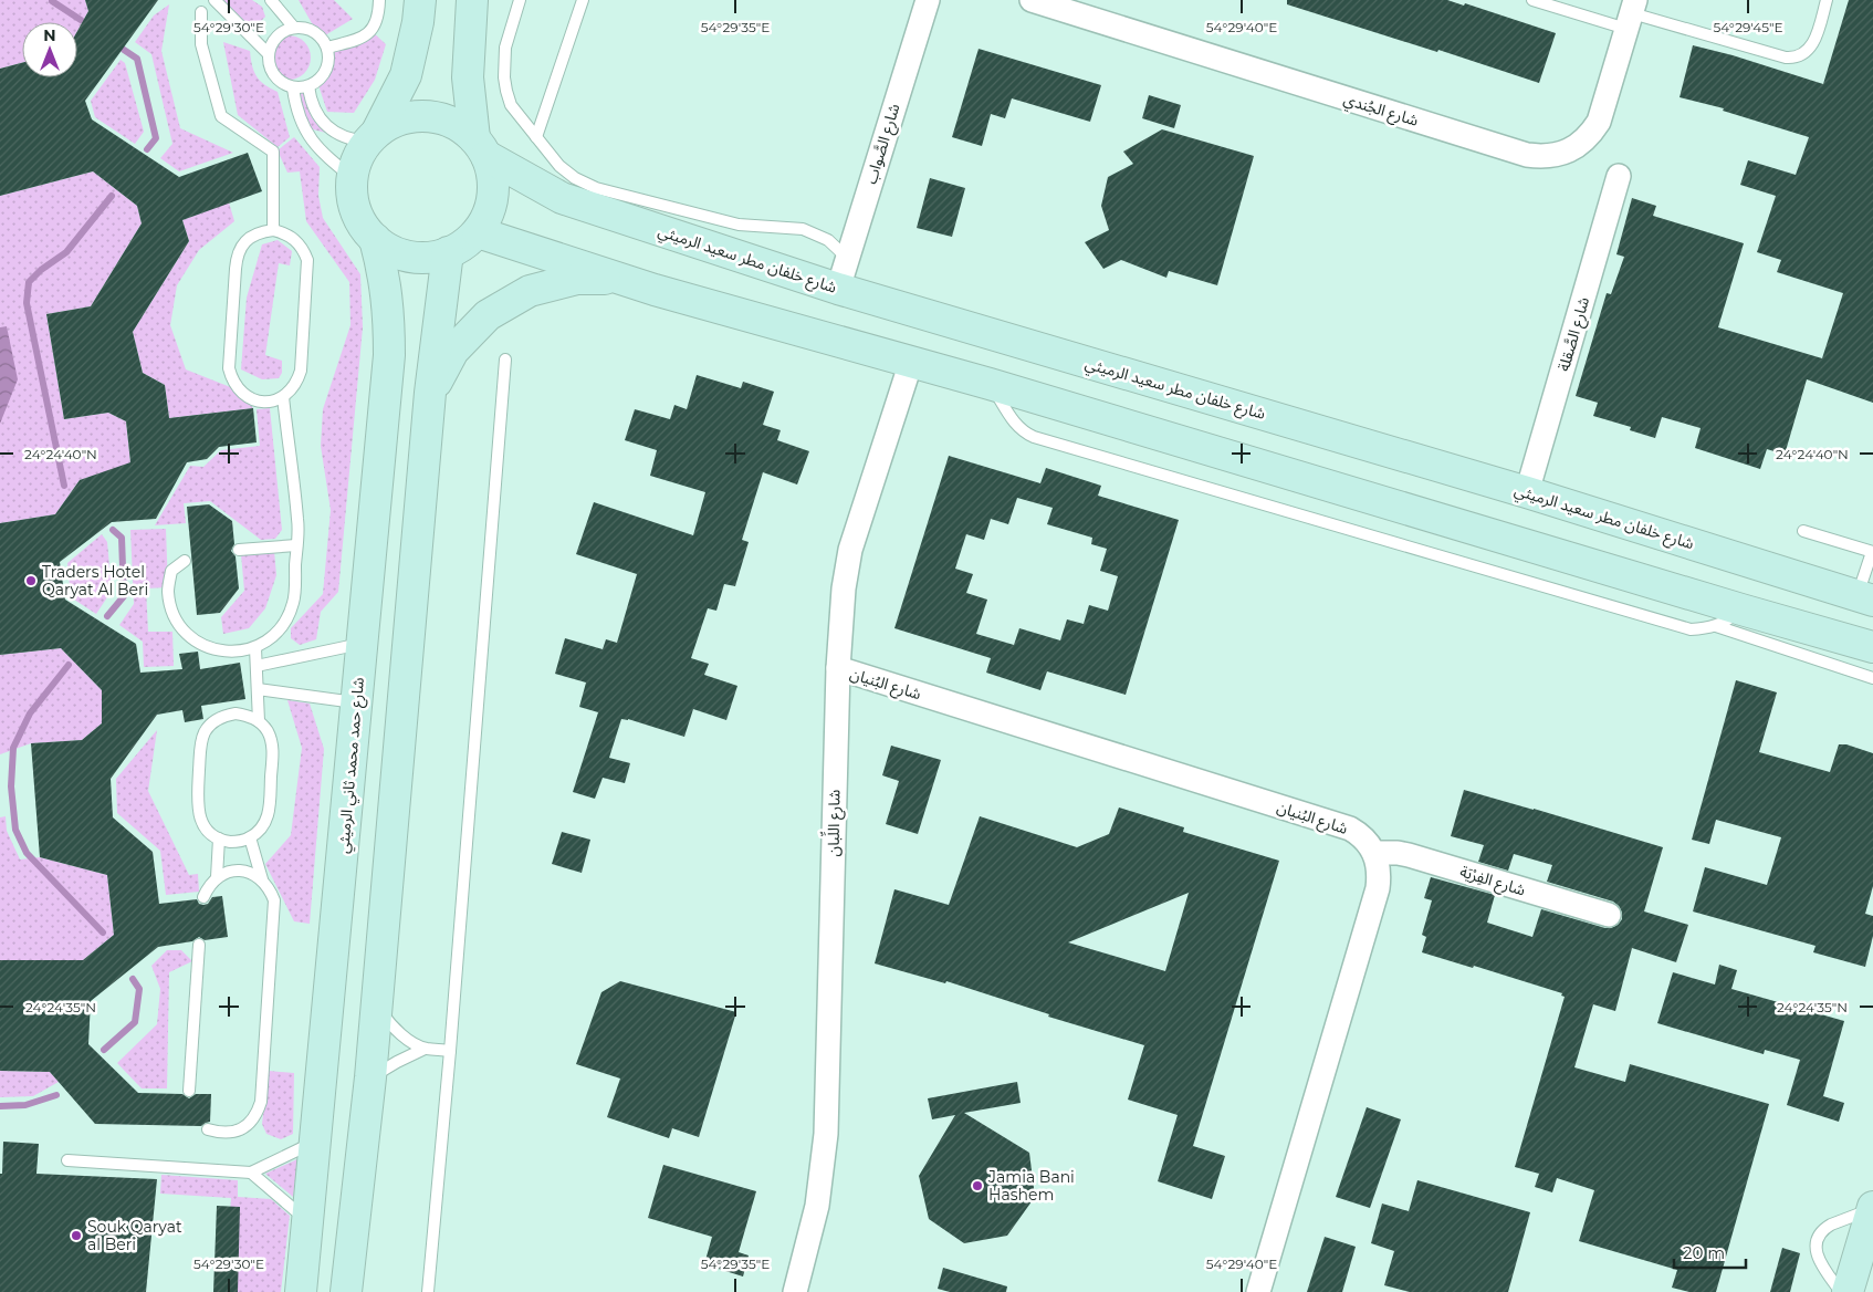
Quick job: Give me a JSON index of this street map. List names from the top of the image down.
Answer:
{
  "streets": {
    "main road": ["شارع خلفان مطر سعيد الرميثي", "شارع حمد محمد ثاني الرميثي"],
    "street": [
      "شارع الجُندي",
      "شارع الصَّواب",
      "شارع الصَّقلة",
      "شارع البُنيان",
      "شارع اللِّبان",
      "شارع الفِرْيَة"
    ]
  },
  "crossings": [
    ["شارع الصَّواب", "شارع خلفان مطر سعيد الرميثي"],
    ["شارع خلفان مطر سعيد الرميثي", "شارع الصَّقلة"],
    ["شارع خلفان مطر سعيد الرميثي", "شارع حمد محمد ثاني الرميثي"],
    ["شارع البُنيان", "شارع اللِّبان"],
    ["شارع البُنيان", "شارع الفِرْيَة"]
  ],
  "places": ["Traders Hotel Qaryat Al Beri", "Jamia Bani Hashem", "Souk Qaryat al Beri"],
  "scale_bar": "20 m",
  "north": "top",
  "coordinates": [
    "54°29'30\"E",
    "54°29'35\"E",
    "54°29'40\"E",
    "54°29'45\"E",
    "24°24'40\"N",
    "24°24'35\"N"
  ]
}
